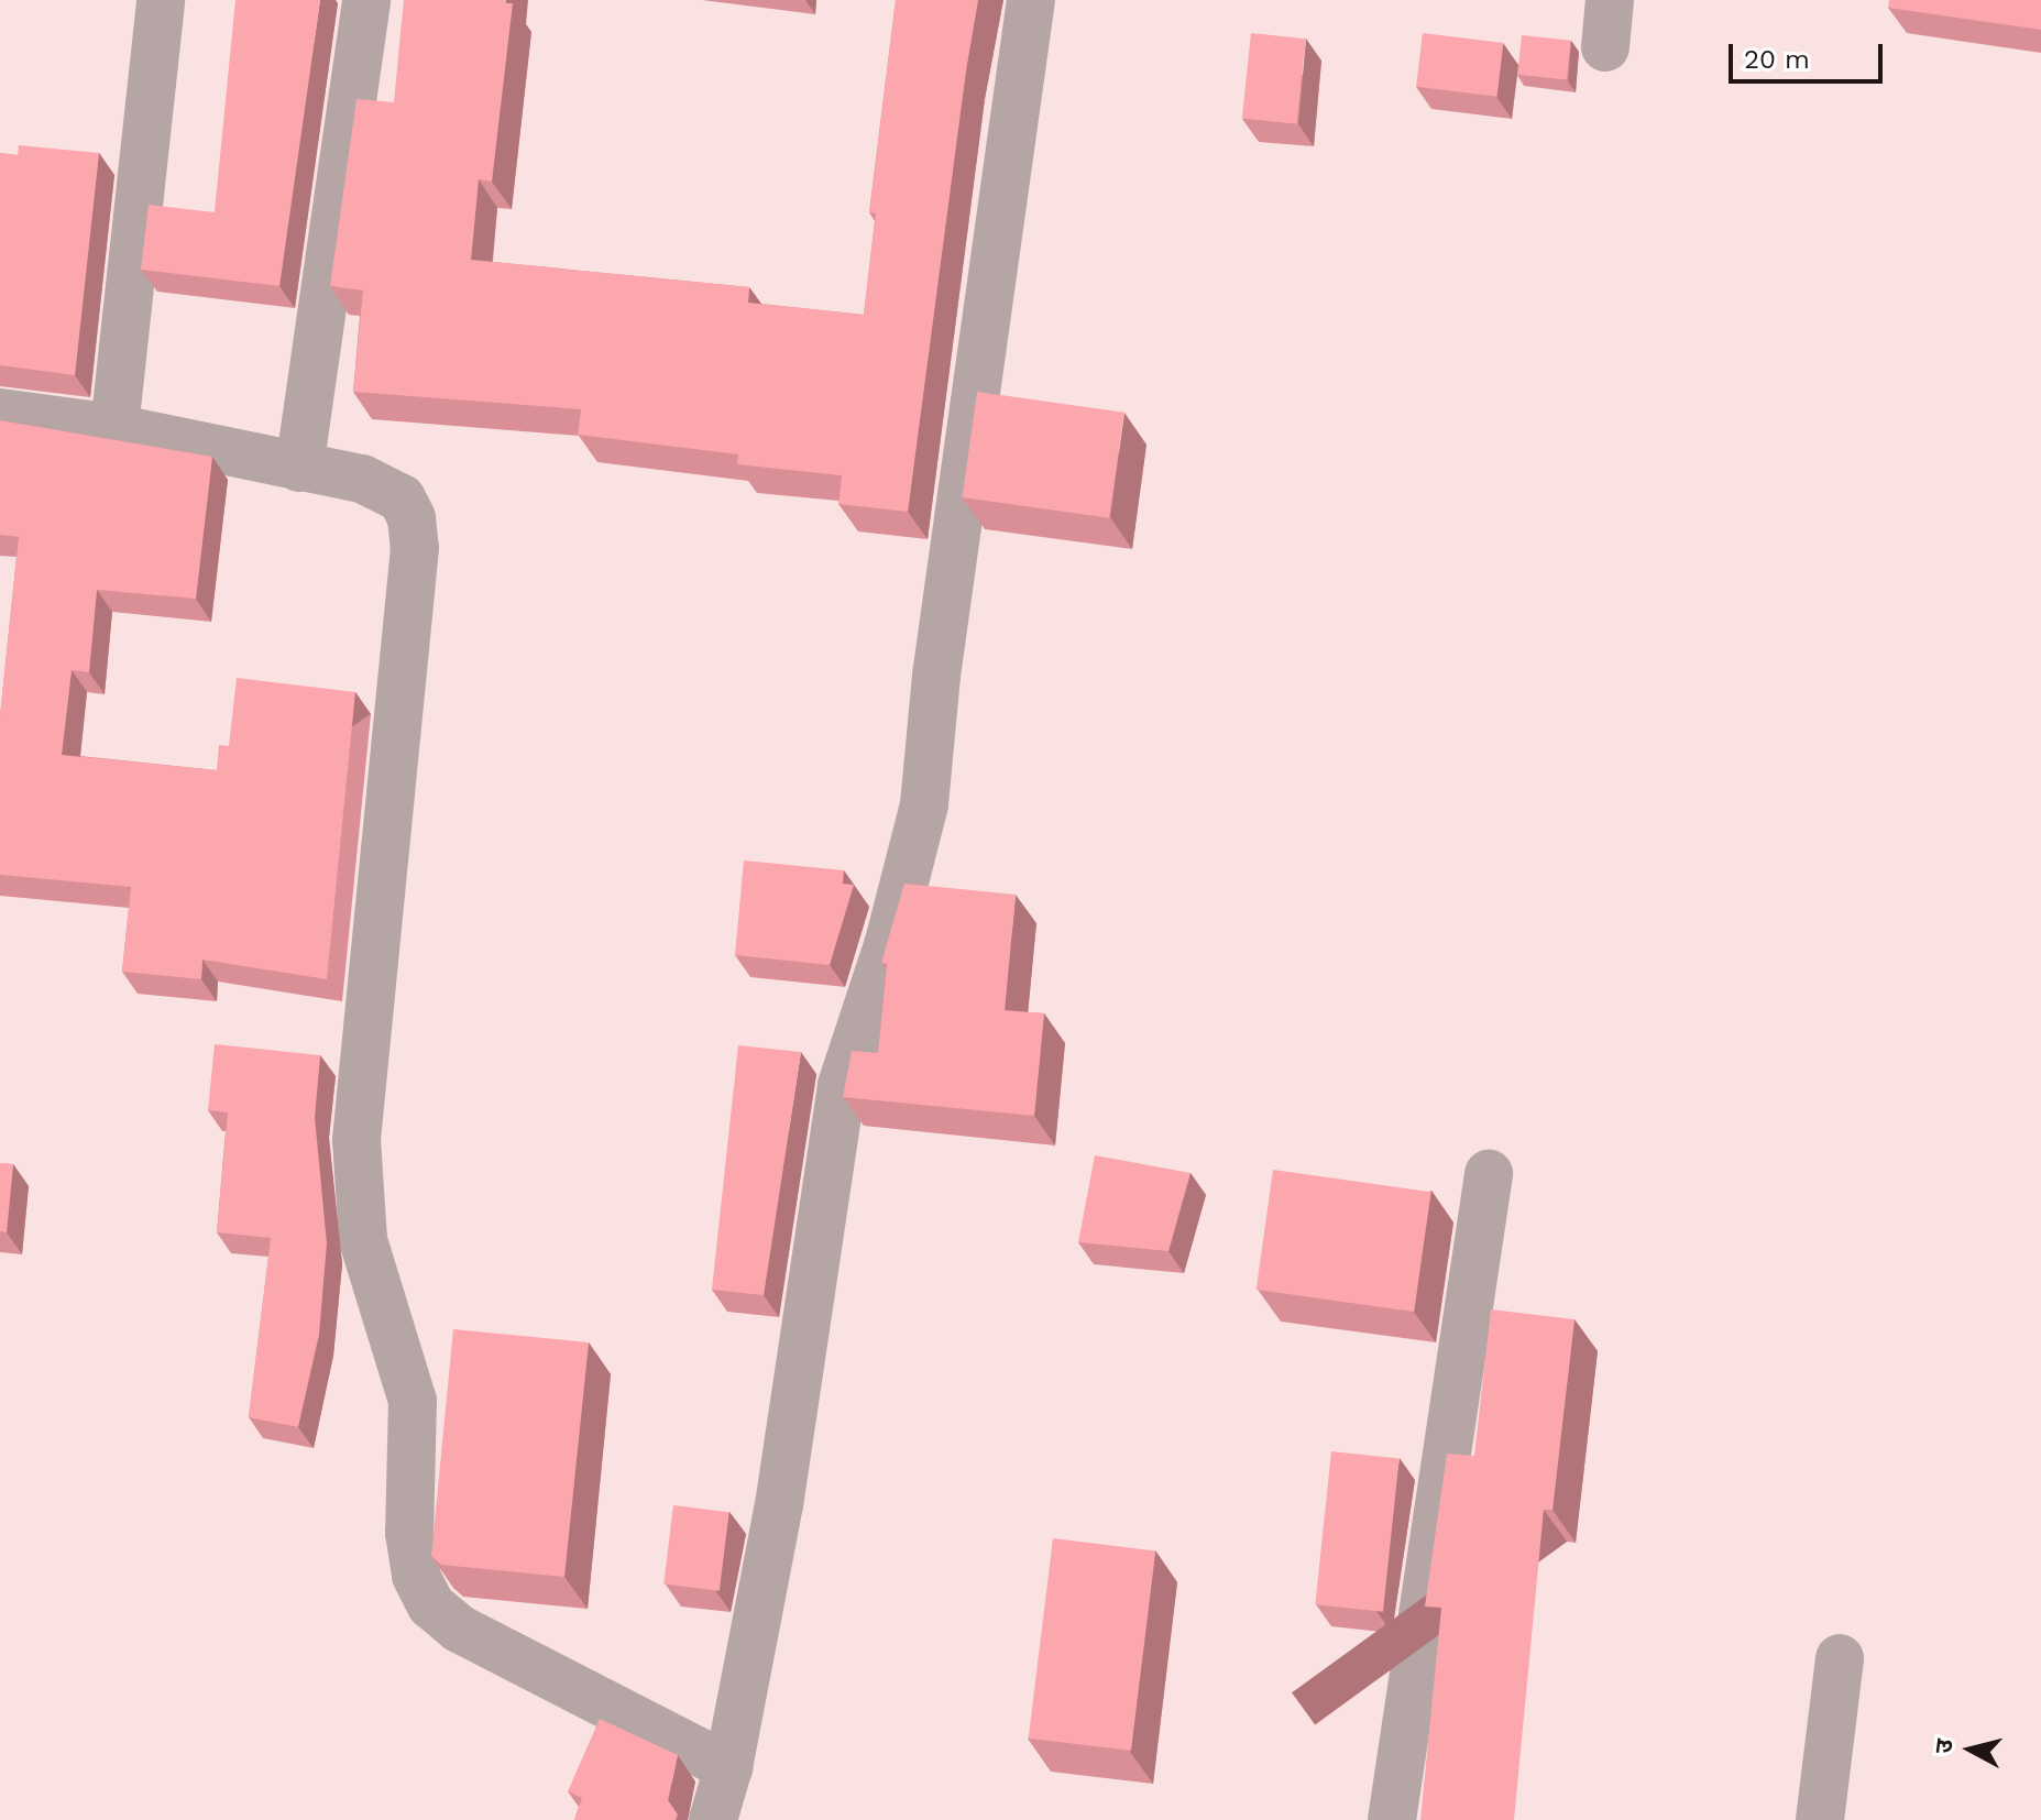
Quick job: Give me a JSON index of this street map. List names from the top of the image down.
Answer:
{
  "scale_bar": "20 m",
  "north": "left"
}
